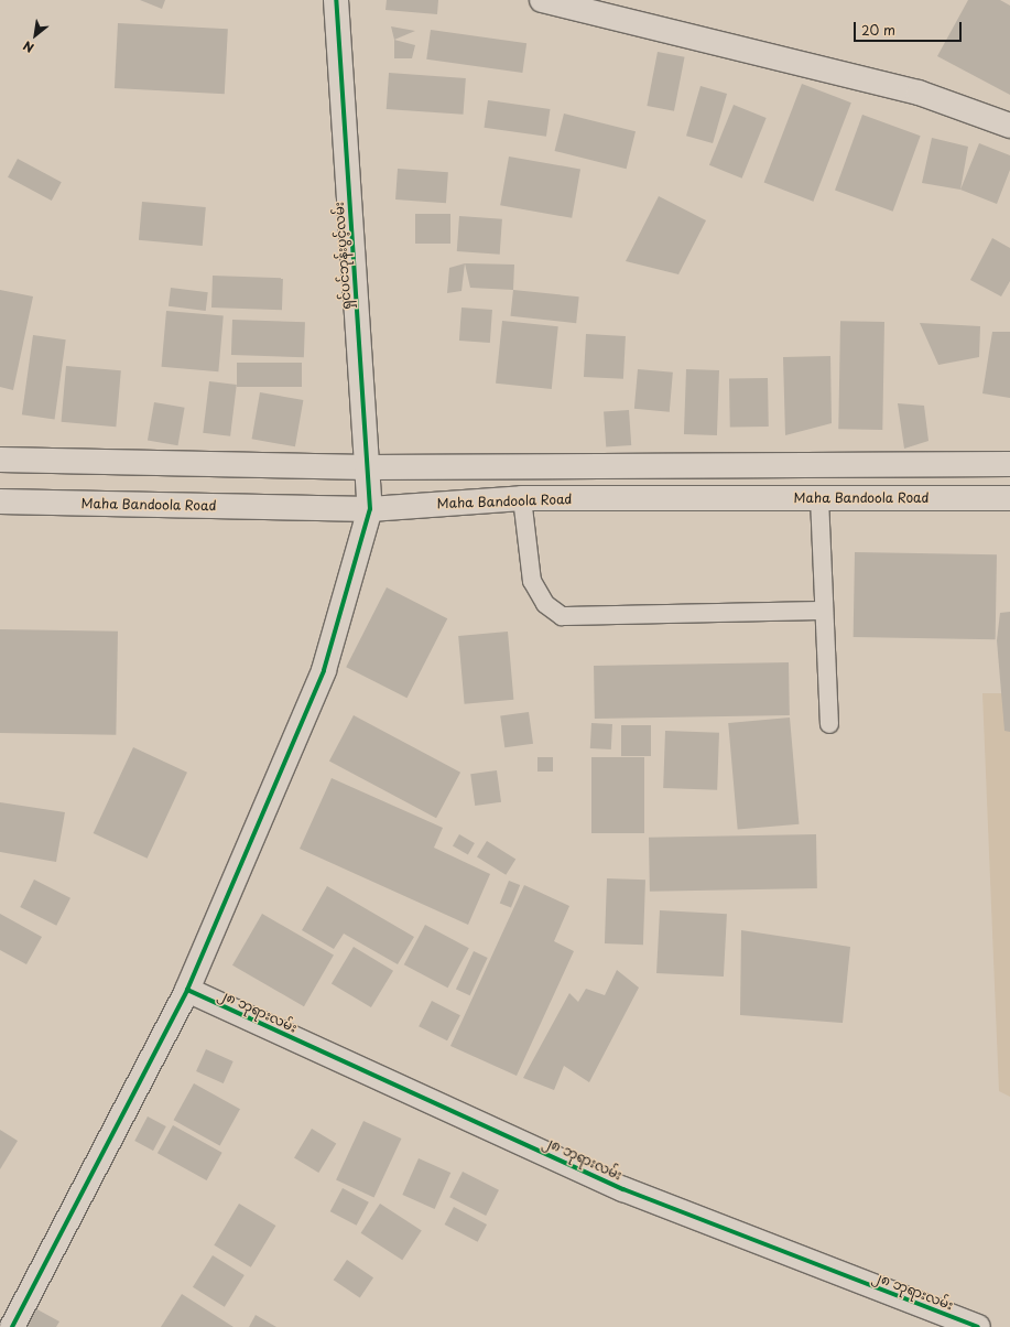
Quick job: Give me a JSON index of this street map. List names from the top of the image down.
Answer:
{
  "streets": {
    "street": ["ရှင်ပင်ဘုန်းပွင့်လမ်း", "Maha Bandoola Road", "၂၈ ဘုရားလမ်း"]
  },
  "crossings": [
    ["ရှင်ပင်ဘုန်းပွင့်လမ်း", "Maha Bandoola Road"]
  ],
  "scale_bar": "20 m",
  "north": "bottom left"
}
